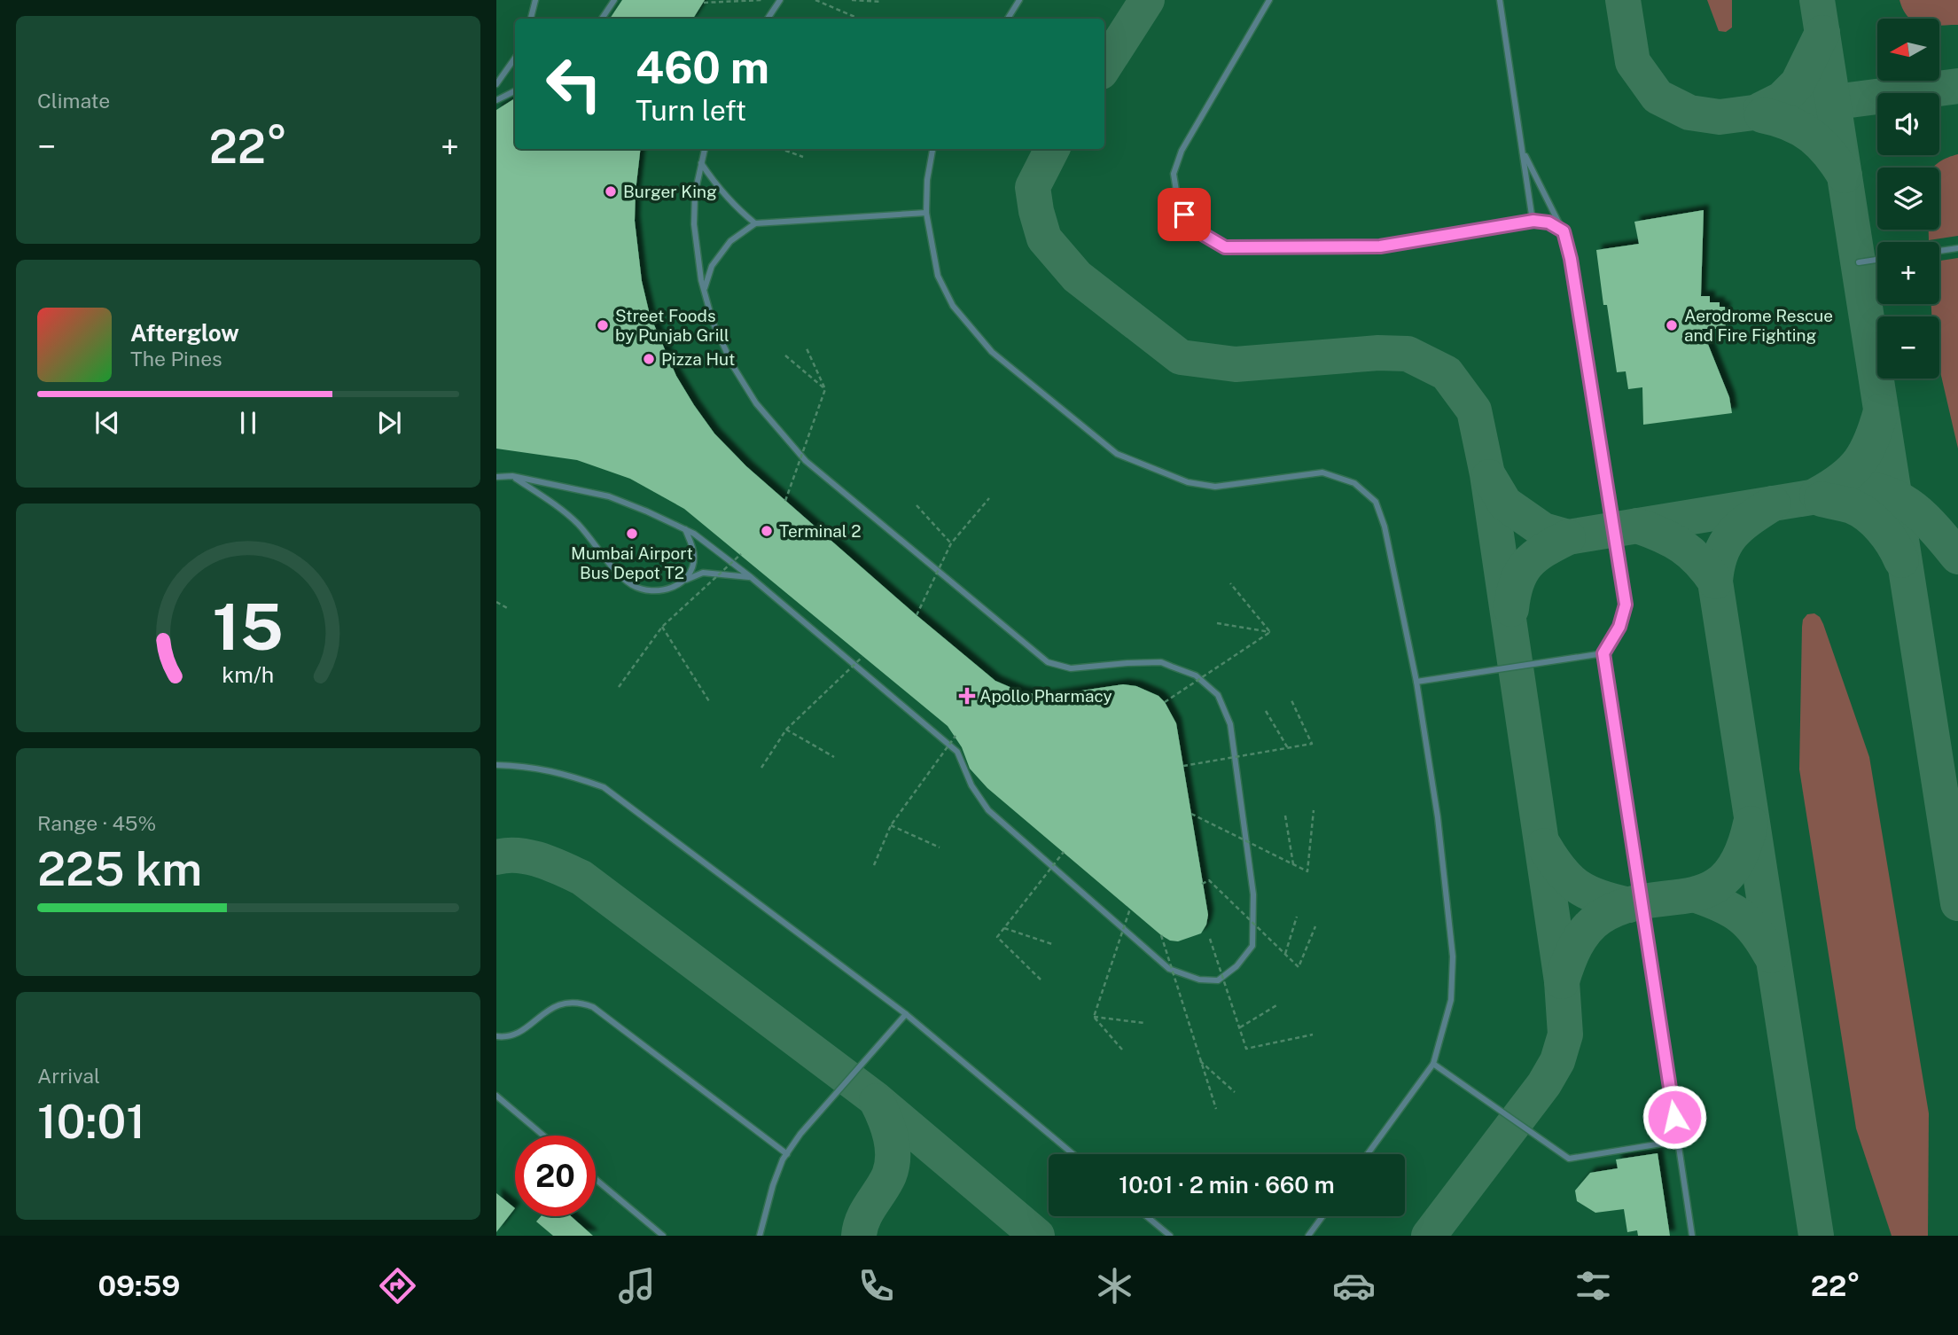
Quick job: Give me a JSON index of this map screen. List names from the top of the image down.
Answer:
{
  "places": {
    "other": [
      "Burger King",
      "Street Foods by Punjab Grill",
      "Aerodrome Rescue and Fire Fighting",
      "Pizza Hut",
      "Terminal 2",
      "Mumbai Airport Bus Depot T2"
    ],
    "health": ["Apollo Pharmacy"]
  },
  "north": "left",
  "page": {
    "tile": [
      "Climate",
      ["Range · 45%", "225 km"],
      ["Arrival", "10:01"]
    ],
    "map_buttons": ["+", "−"],
    "turn": ["460 m", "Turn left"],
    "heat": ["−", "22°", "+"],
    "song": ["Afterglow", "The Pines"],
    "limit": "20",
    "trip": "10:01 · 2 min · 660 m",
    "tabs": ["09:59", "22°"],
    "gauge": ["15", "km/h"]
  }
}
